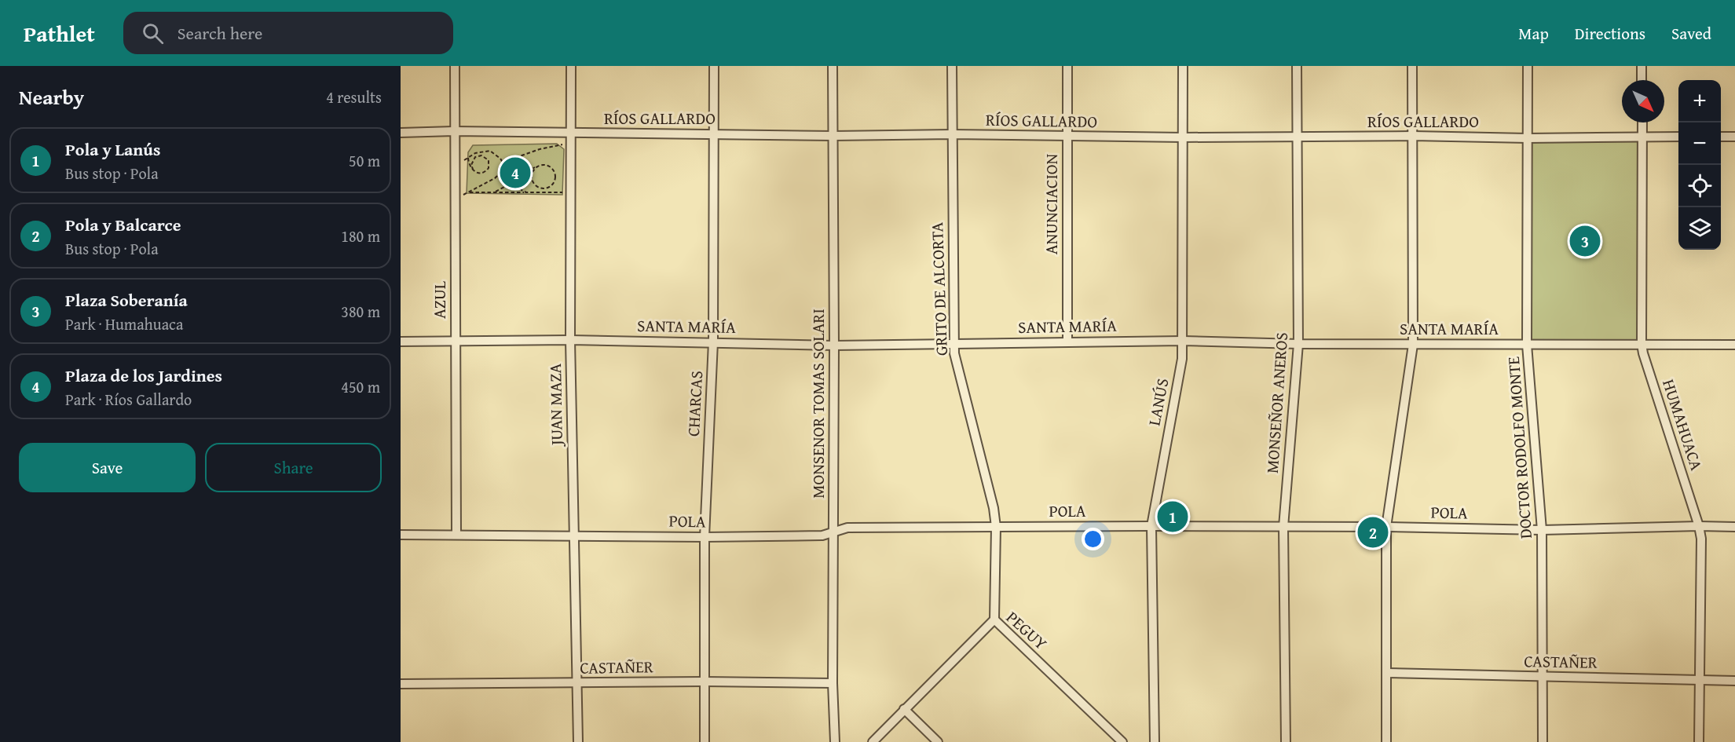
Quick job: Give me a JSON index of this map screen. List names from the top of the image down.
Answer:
{
  "streets": {
    "street": [
      "RÍOS GALLARDO",
      "ANUNCIACION",
      "GRITO DE ALCORTA",
      "AZUL",
      "SANTA MARÍA",
      "LANÚS",
      "MONSEÑOR ANEROS",
      "CHARCAS",
      "MONSENOR TOMAS SOLARI",
      "JUAN MAZA",
      "HUMAHUACA",
      "DOCTOR RODOLFO MONTE",
      "POLA",
      "PEGUY",
      "CASTAÑER"
    ]
  },
  "crossings": [
    ["RÍOS GALLARDO", "ANUNCIACION"],
    ["RÍOS GALLARDO", "GRITO DE ALCORTA"],
    ["RÍOS GALLARDO", "AZUL"],
    ["RÍOS GALLARDO", "LANÚS"],
    ["RÍOS GALLARDO", "MONSEÑOR ANEROS"],
    ["RÍOS GALLARDO", "CHARCAS"],
    ["RÍOS GALLARDO", "MONSENOR TOMAS SOLARI"],
    ["RÍOS GALLARDO", "JUAN MAZA"],
    ["RÍOS GALLARDO", "HUMAHUACA"],
    ["RÍOS GALLARDO", "DOCTOR RODOLFO MONTE"],
    ["ANUNCIACION", "SANTA MARÍA"],
    ["GRITO DE ALCORTA", "SANTA MARÍA"],
    ["GRITO DE ALCORTA", "POLA"],
    ["GRITO DE ALCORTA", "PEGUY"],
    ["AZUL", "SANTA MARÍA"],
    ["AZUL", "POLA"],
    ["SANTA MARÍA", "LANÚS"],
    ["SANTA MARÍA", "MONSEÑOR ANEROS"],
    ["SANTA MARÍA", "CHARCAS"],
    ["SANTA MARÍA", "MONSENOR TOMAS SOLARI"],
    ["SANTA MARÍA", "JUAN MAZA"],
    ["SANTA MARÍA", "HUMAHUACA"],
    ["SANTA MARÍA", "DOCTOR RODOLFO MONTE"],
    ["LANÚS", "POLA"],
    ["MONSEÑOR ANEROS", "POLA"],
    ["CHARCAS", "POLA"],
    ["CHARCAS", "CASTAÑER"],
    ["MONSENOR TOMAS SOLARI", "POLA"],
    ["MONSENOR TOMAS SOLARI", "CASTAÑER"],
    ["JUAN MAZA", "POLA"],
    ["JUAN MAZA", "CASTAÑER"],
    ["HUMAHUACA", "POLA"],
    ["HUMAHUACA", "CASTAÑER"],
    ["DOCTOR RODOLFO MONTE", "POLA"],
    ["DOCTOR RODOLFO MONTE", "CASTAÑER"]
  ],
  "north": "bottom right",
  "page": {
    "header": "Pathlet",
    "search": "Search here",
    "nav": ["Map", "Directions", "Saved"],
    "heading": ["Nearby", "4 results"],
    "map_buttons": ["+", "−"],
    "list": [
      {
        "mark": "1",
        "name": "Pola y Lanús",
        "note": "Bus stop · Pola",
        "value": "50 m"
      },
      {
        "mark": "2",
        "name": "Pola y Balcarce",
        "note": "Bus stop · Pola",
        "value": "180 m"
      },
      {
        "mark": "3",
        "name": "Plaza Soberanía",
        "note": "Park · Humahuaca",
        "value": "380 m"
      },
      {
        "mark": "4",
        "name": "Plaza de los Jardines",
        "note": "Park · Ríos Gallardo",
        "value": "450 m"
      }
    ],
    "pins": [
      "4",
      "3",
      "1",
      "2"
    ],
    "buttons": ["Save", "Share"]
  }
}
